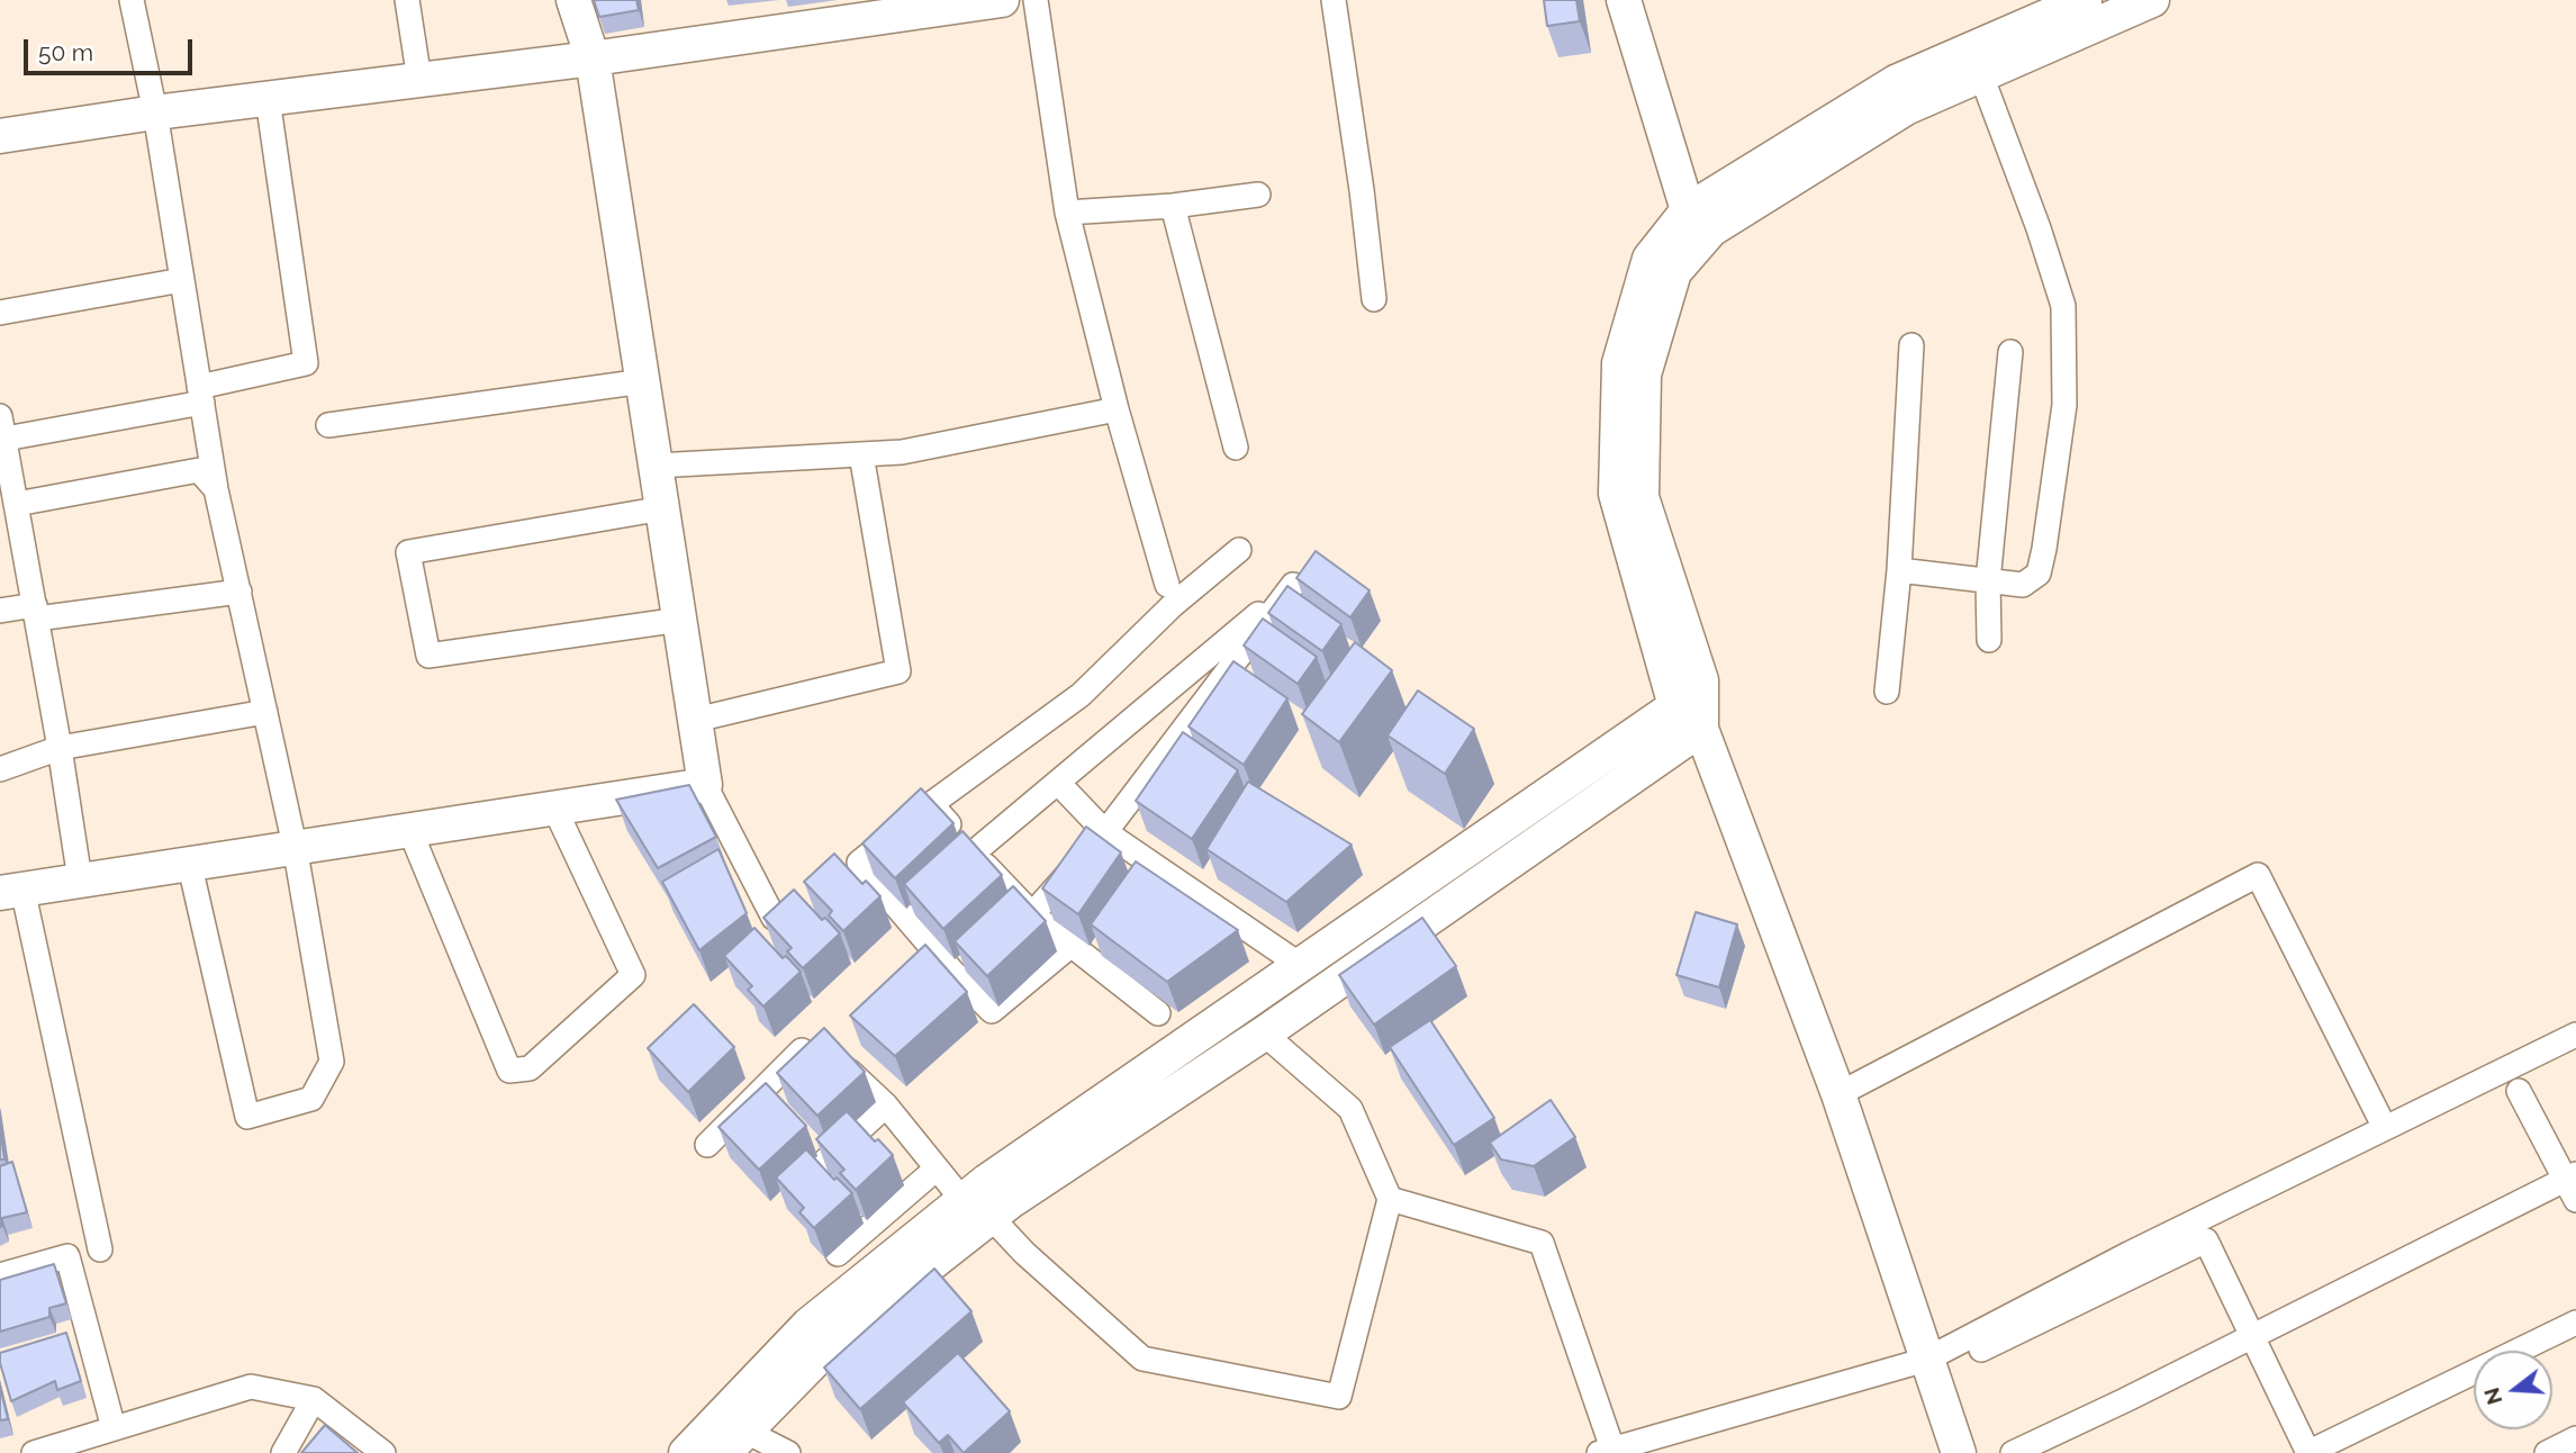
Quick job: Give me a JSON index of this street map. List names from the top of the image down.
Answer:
{
  "scale_bar": "50 m",
  "north": "left"
}
